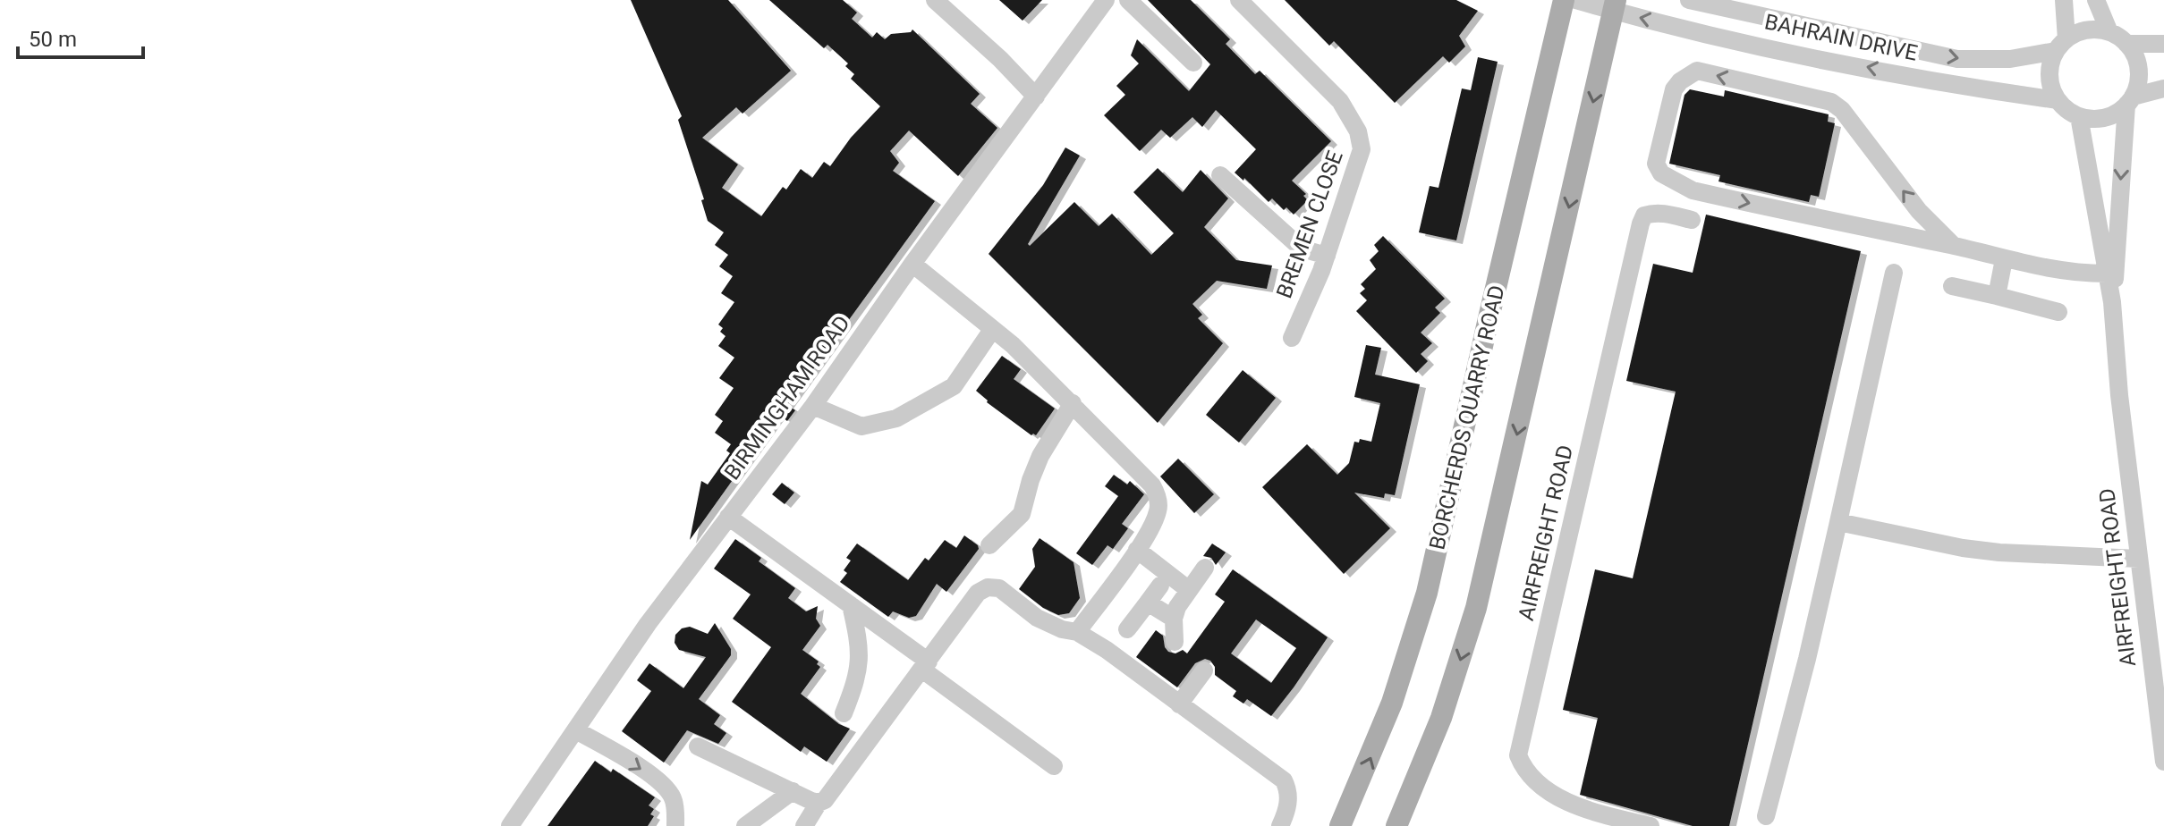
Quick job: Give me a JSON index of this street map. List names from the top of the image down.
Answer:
{
  "streets": {
    "main road": ["BORCHERDS QUARRY ROAD"],
    "lane": [
      "BAHRAIN DRIVE",
      "BREMEN CLOSE",
      "BIRMINGHAM ROAD",
      "AIRFREIGHT ROAD"
    ]
  },
  "crossings": [
    ["BAHRAIN DRIVE", "AIRFREIGHT ROAD"]
  ],
  "scale_bar": "50 m"
}
